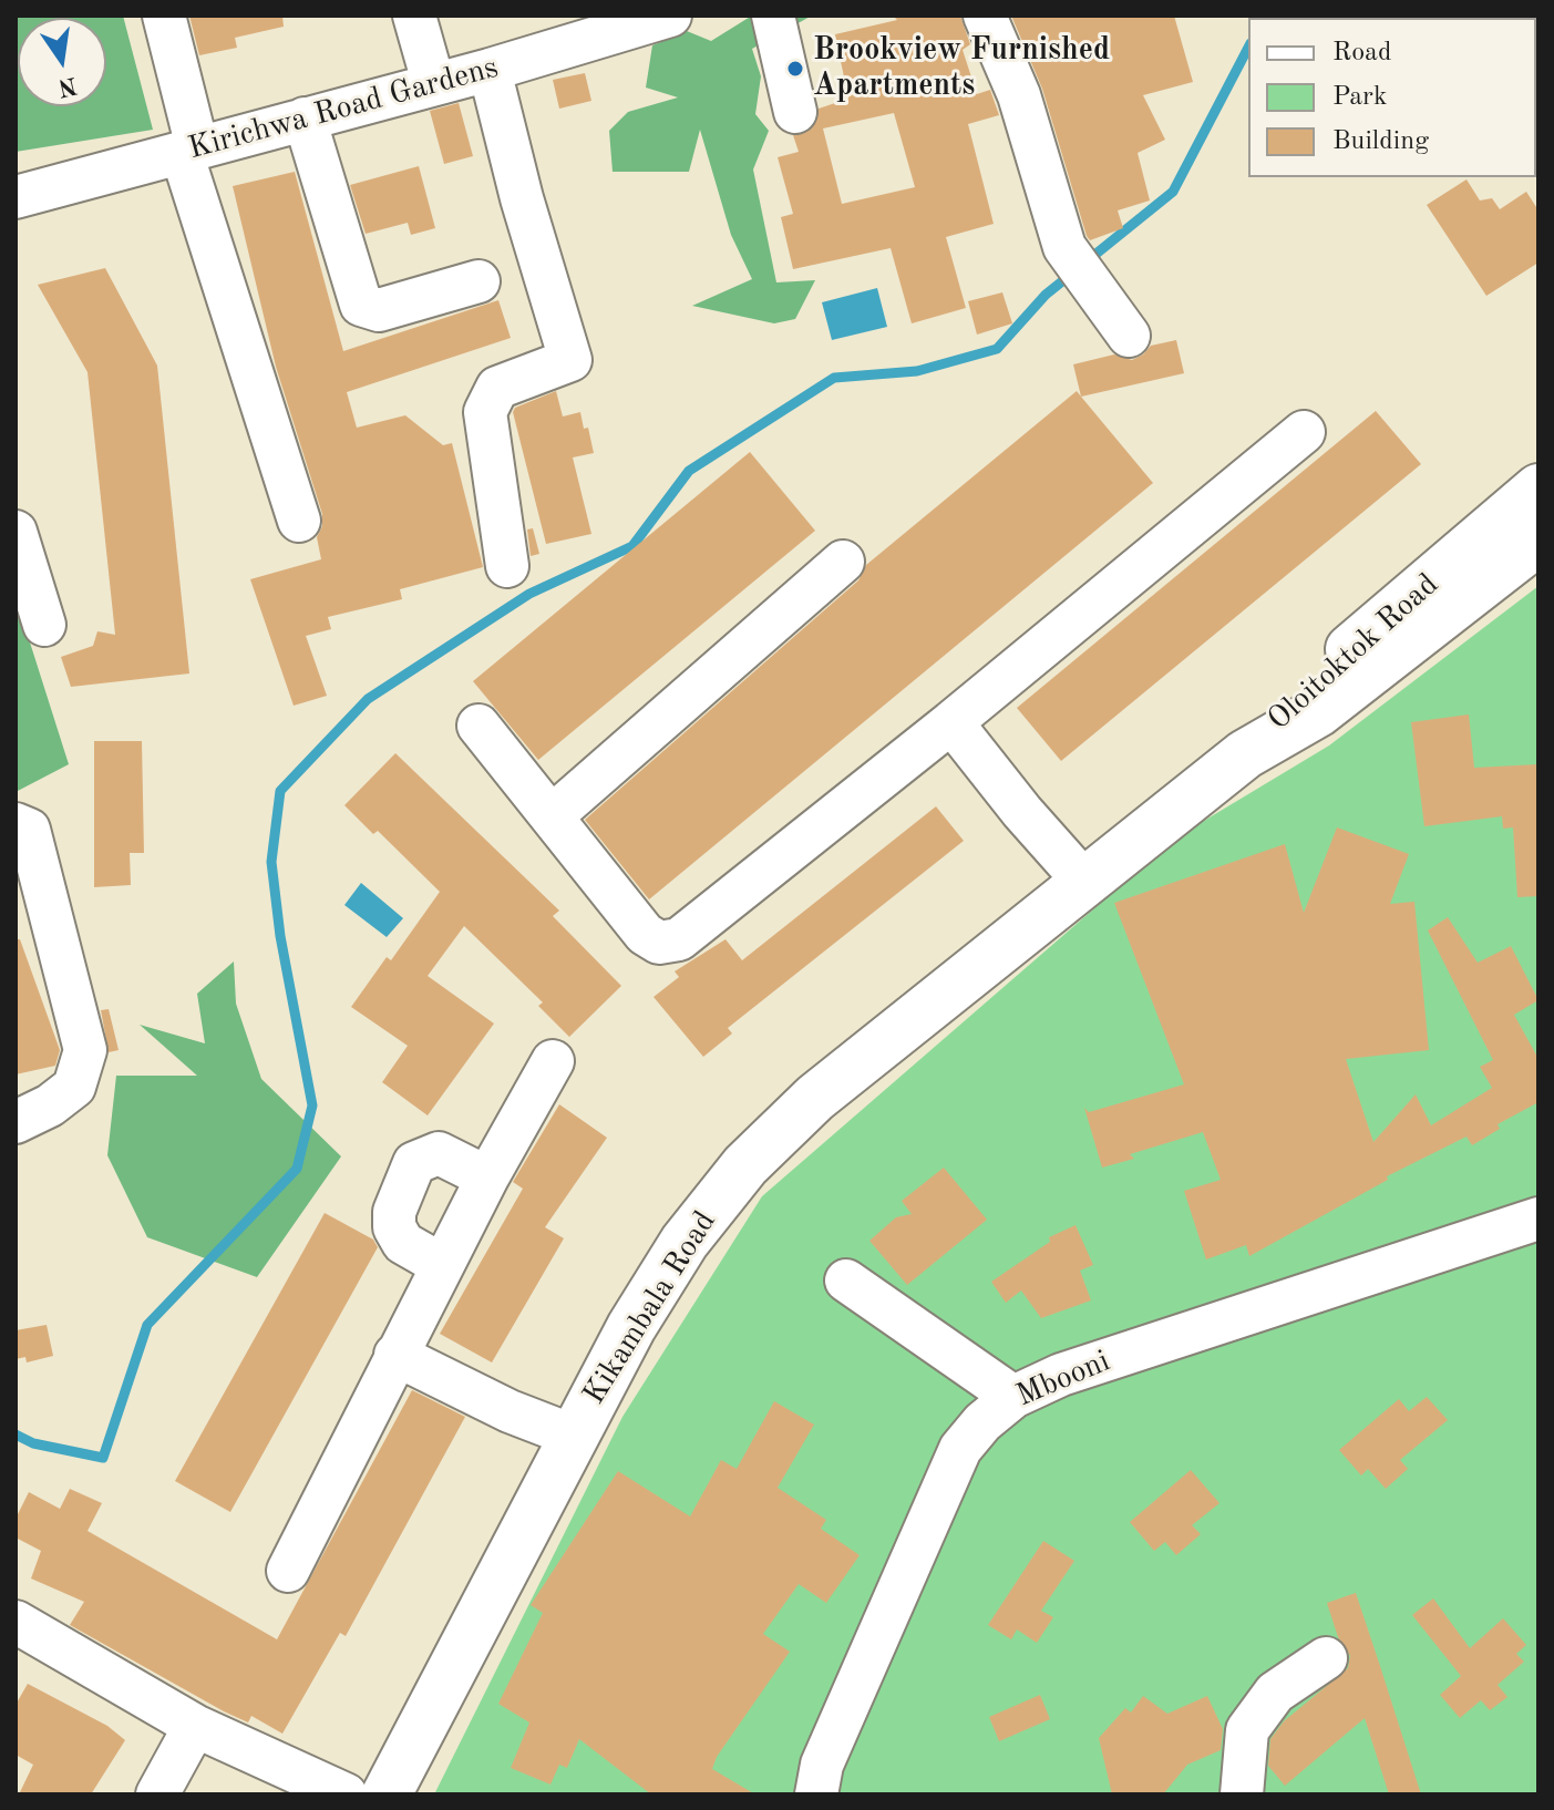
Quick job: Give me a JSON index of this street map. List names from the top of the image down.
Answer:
{
  "streets": {
    "main road": ["Oloitoktok Road", "Kikambala Road"],
    "street": ["Kirichwa Road Gardens", "Mbooni"]
  },
  "crossings": [
    ["Oloitoktok Road", "Kikambala Road"]
  ],
  "places": ["Brookview Furnished Apartments"],
  "legend": ["Road", "Park", "Building"],
  "north": "bottom"
}
